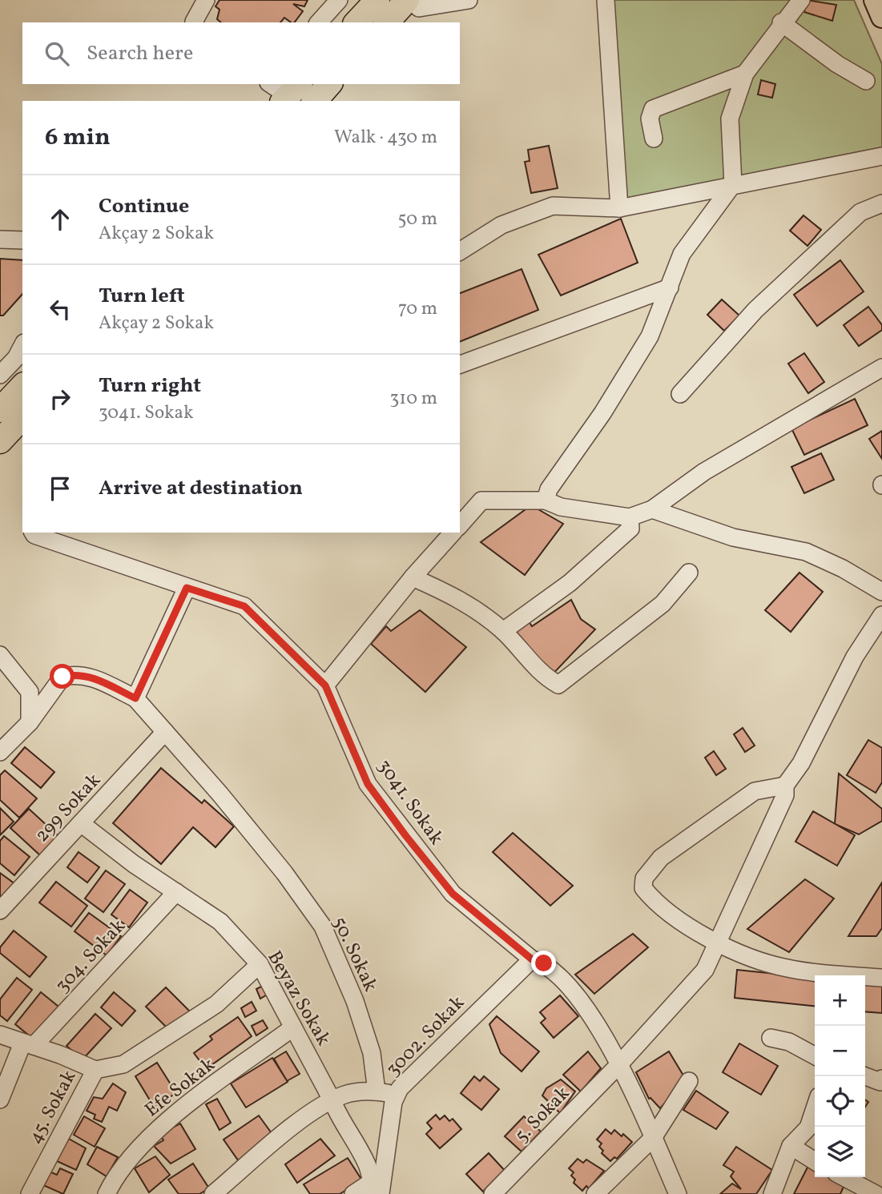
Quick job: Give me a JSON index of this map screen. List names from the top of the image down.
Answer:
{
  "streets": {
    "street": [
      "3041. Sokak",
      "299 Sokak",
      "50. Sokak",
      "304. Sokak",
      "Beyaz Sokak",
      "3002. Sokak",
      "Efe Sokak",
      "45. Sokak",
      "5. Sokak"
    ]
  },
  "crossings": [
    ["3041. Sokak", "3002. Sokak"],
    ["3041. Sokak", "5. Sokak"],
    ["299 Sokak", "50. Sokak"],
    ["299 Sokak", "Beyaz Sokak"],
    ["304. Sokak", "Beyaz Sokak"],
    ["Beyaz Sokak", "3002. Sokak"],
    ["Beyaz Sokak", "Efe Sokak"]
  ],
  "page": {
    "search": "Search here",
    "heading": ["6 min", "Walk · 430 m"],
    "list": [
      ["Continue", "Akçay 2 Sokak", "50 m"],
      ["Turn left", "Akçay 2 Sokak", "70 m"],
      ["Turn right", "3041. Sokak", "310 m"],
      "Arrive at destination"
    ],
    "map_buttons": ["+", "−"]
  }
}
